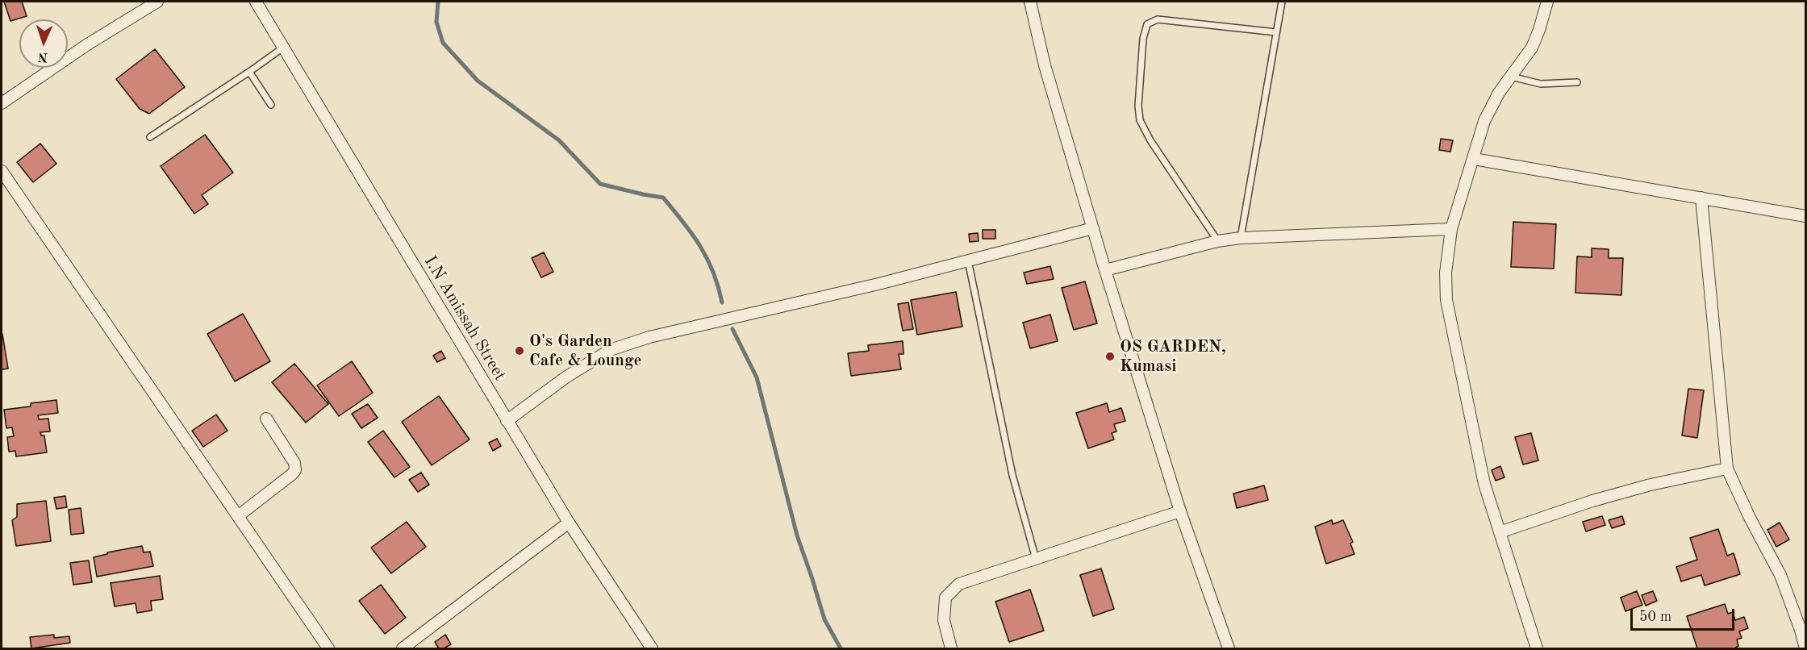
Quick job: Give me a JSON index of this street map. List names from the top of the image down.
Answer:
{
  "streets": {
    "street": ["I.N Amissah Street"]
  },
  "places": ["O's Garden Cafe & Lounge", "OS GARDEN, Kumasi"],
  "scale_bar": "50 m",
  "north": "bottom"
}
